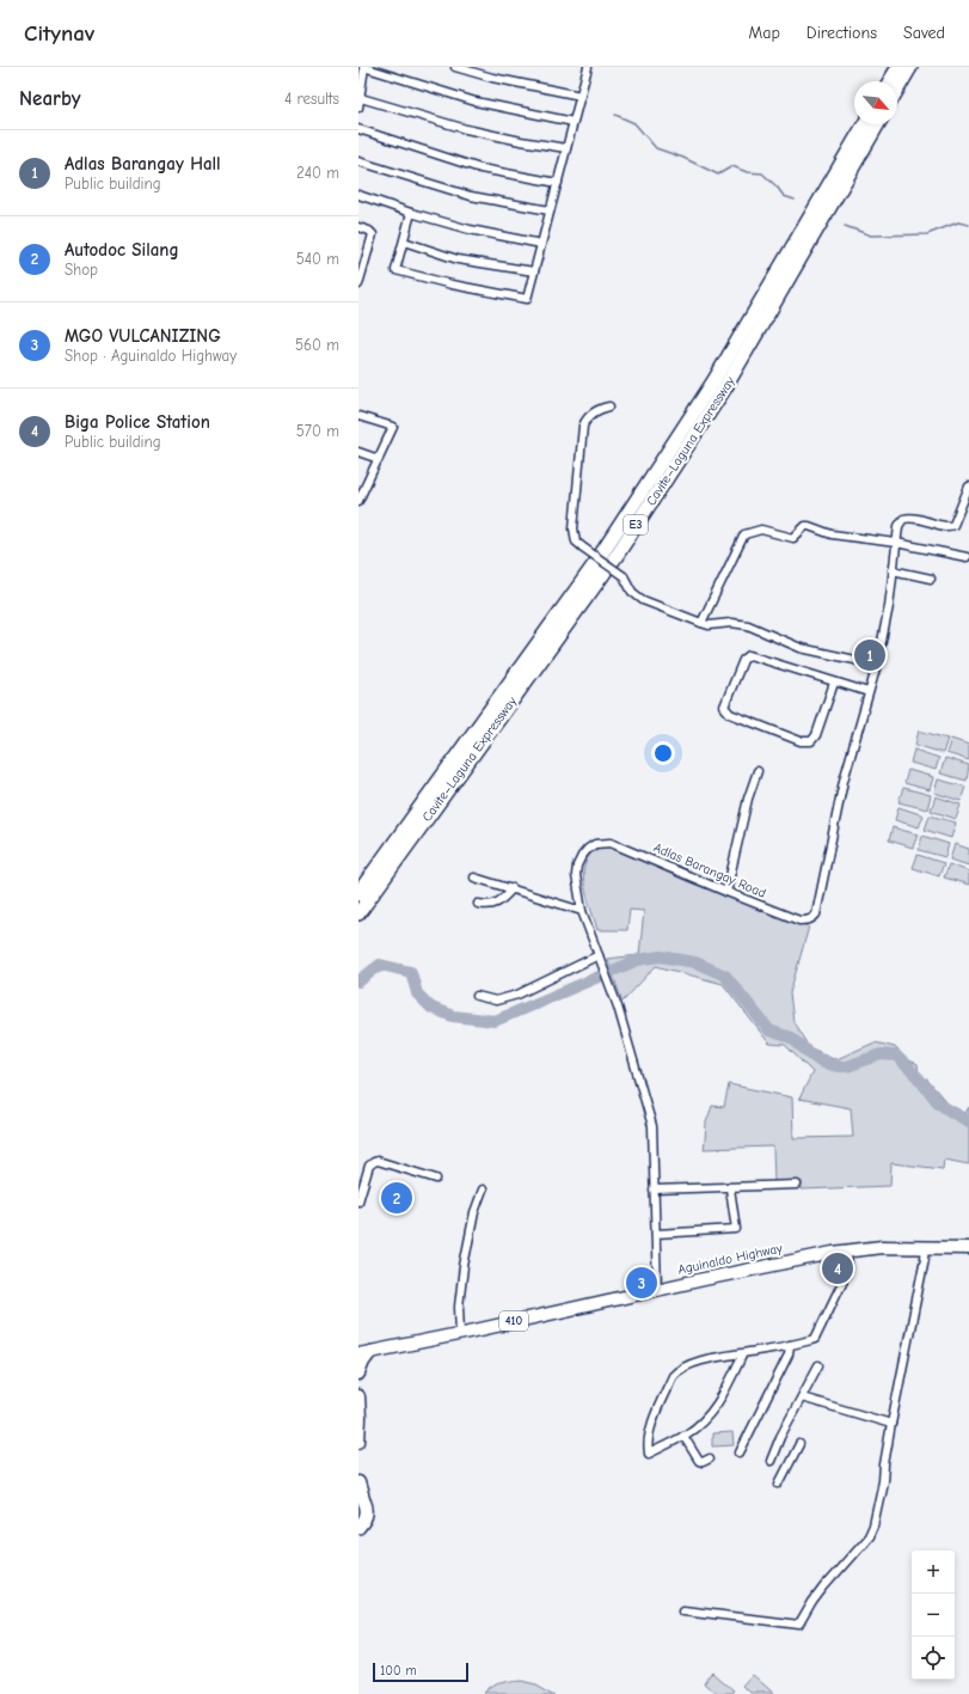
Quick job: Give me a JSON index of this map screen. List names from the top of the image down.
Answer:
{
  "streets": {
    "highway": ["Cavite–Laguna Expressway", "E3"],
    "main road": ["Aguinaldo Highway", "410"],
    "street": ["Adlas Barangay Road"]
  },
  "crossings": [
    ["Adlas Barangay Road", "Aguinaldo Highway"]
  ],
  "scale_bar": "100 m",
  "north": "bottom right",
  "page": {
    "header": "Citynav",
    "nav": ["Map", "Directions", "Saved"],
    "heading": ["Nearby", "4 results"],
    "list": [
      {
        "mark": "1",
        "name": "Adlas Barangay Hall",
        "note": "Public building",
        "value": "240 m"
      },
      {
        "mark": "2",
        "name": "Autodoc Silang",
        "note": "Shop",
        "value": "540 m"
      },
      {
        "mark": "3",
        "name": "MGO VULCANIZING",
        "note": "Shop · Aguinaldo Highway",
        "value": "560 m"
      },
      {
        "mark": "4",
        "name": "Biga Police Station",
        "note": "Public building",
        "value": "570 m"
      }
    ],
    "pins": [
      "1",
      "2",
      "4",
      "3"
    ],
    "map_buttons": ["+", "−"],
    "scale": "100 m"
  }
}
